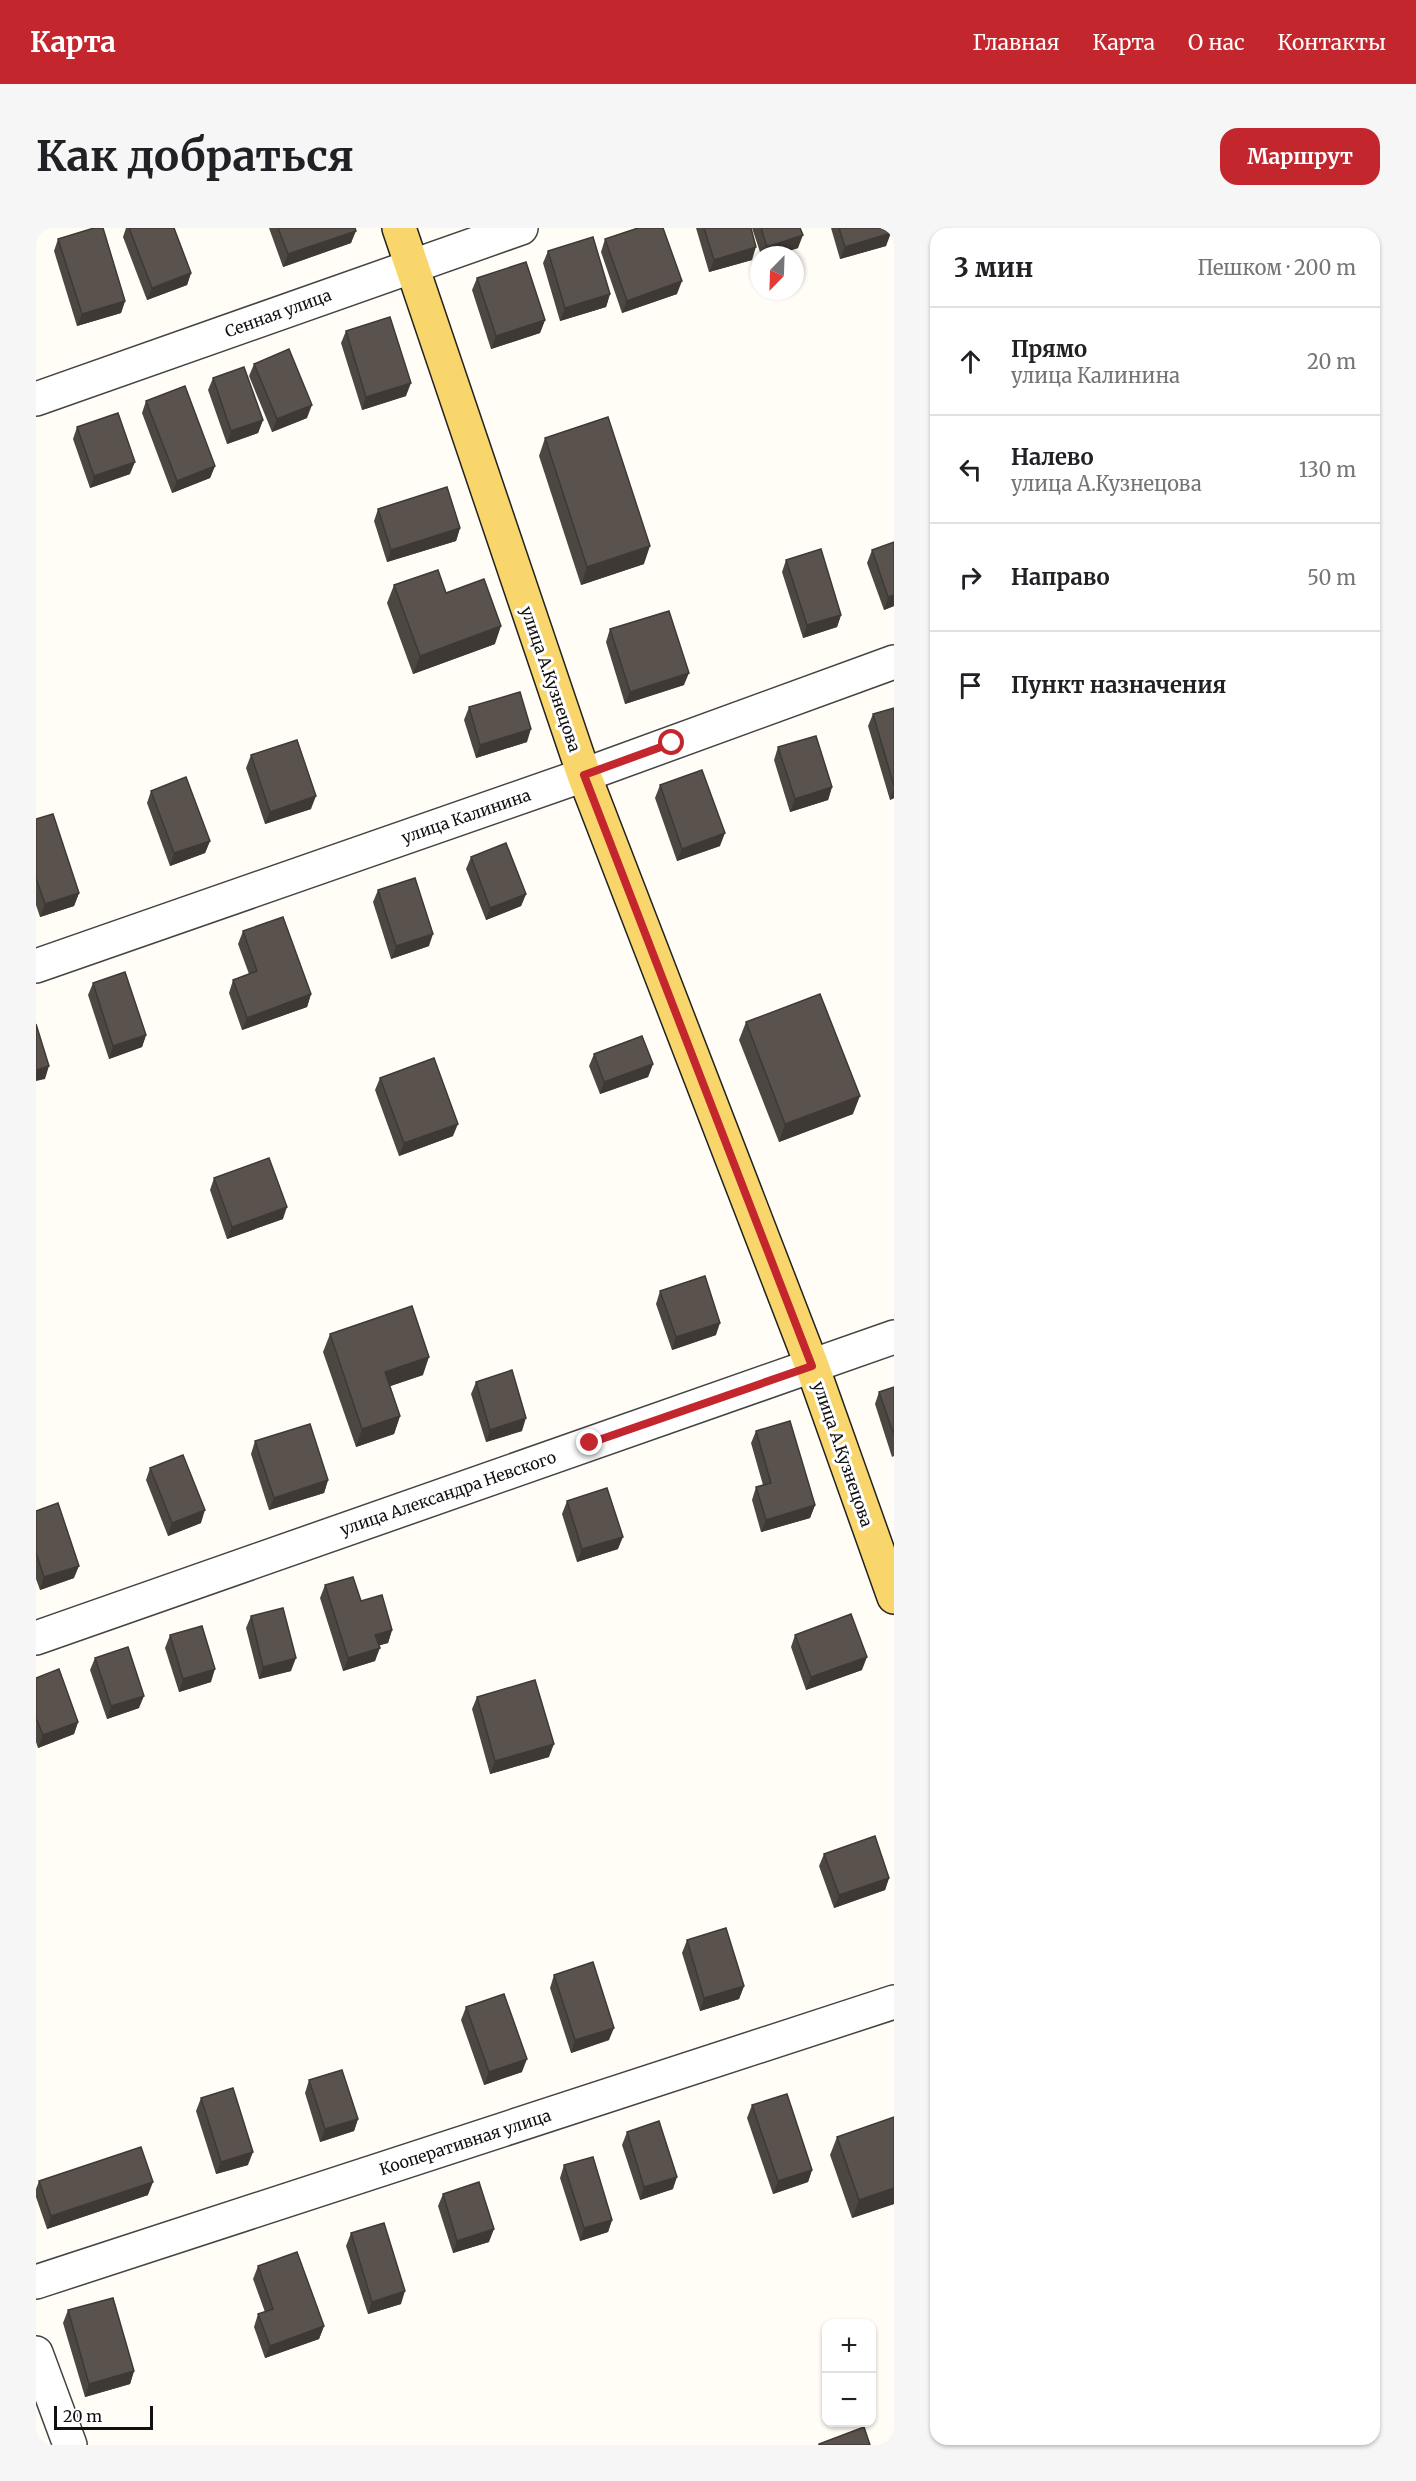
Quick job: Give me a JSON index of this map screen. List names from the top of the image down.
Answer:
{
  "streets": {
    "main road": ["улица А.Кузнецова"],
    "street": [
      "Сенная улица",
      "улица Калинина",
      "улица Александра Невского",
      "Кооперативная улица"
    ]
  },
  "crossings": [
    ["Сенная улица", "улица А.Кузнецова"],
    ["улица А.Кузнецова", "улица Калинина"],
    ["улица А.Кузнецова", "улица Александра Невского"]
  ],
  "scale_bar": "20 m",
  "north": "bottom left",
  "page": {
    "header": "Карта",
    "nav": [
      "Главная",
      "Карта",
      "О нас",
      "Контакты"
    ],
    "buttons": "Маршрут",
    "title": "Как добраться",
    "heading": ["3 мин", "Пешком · 200 m"],
    "list": [
      ["Прямо", "улица Калинина", "20 m"],
      ["Налево", "улица А.Кузнецова", "130 m"],
      ["Направо", "50 m"],
      "Пункт назначения"
    ],
    "map_buttons": ["+", "−"],
    "scale": "20 m"
  }
}
